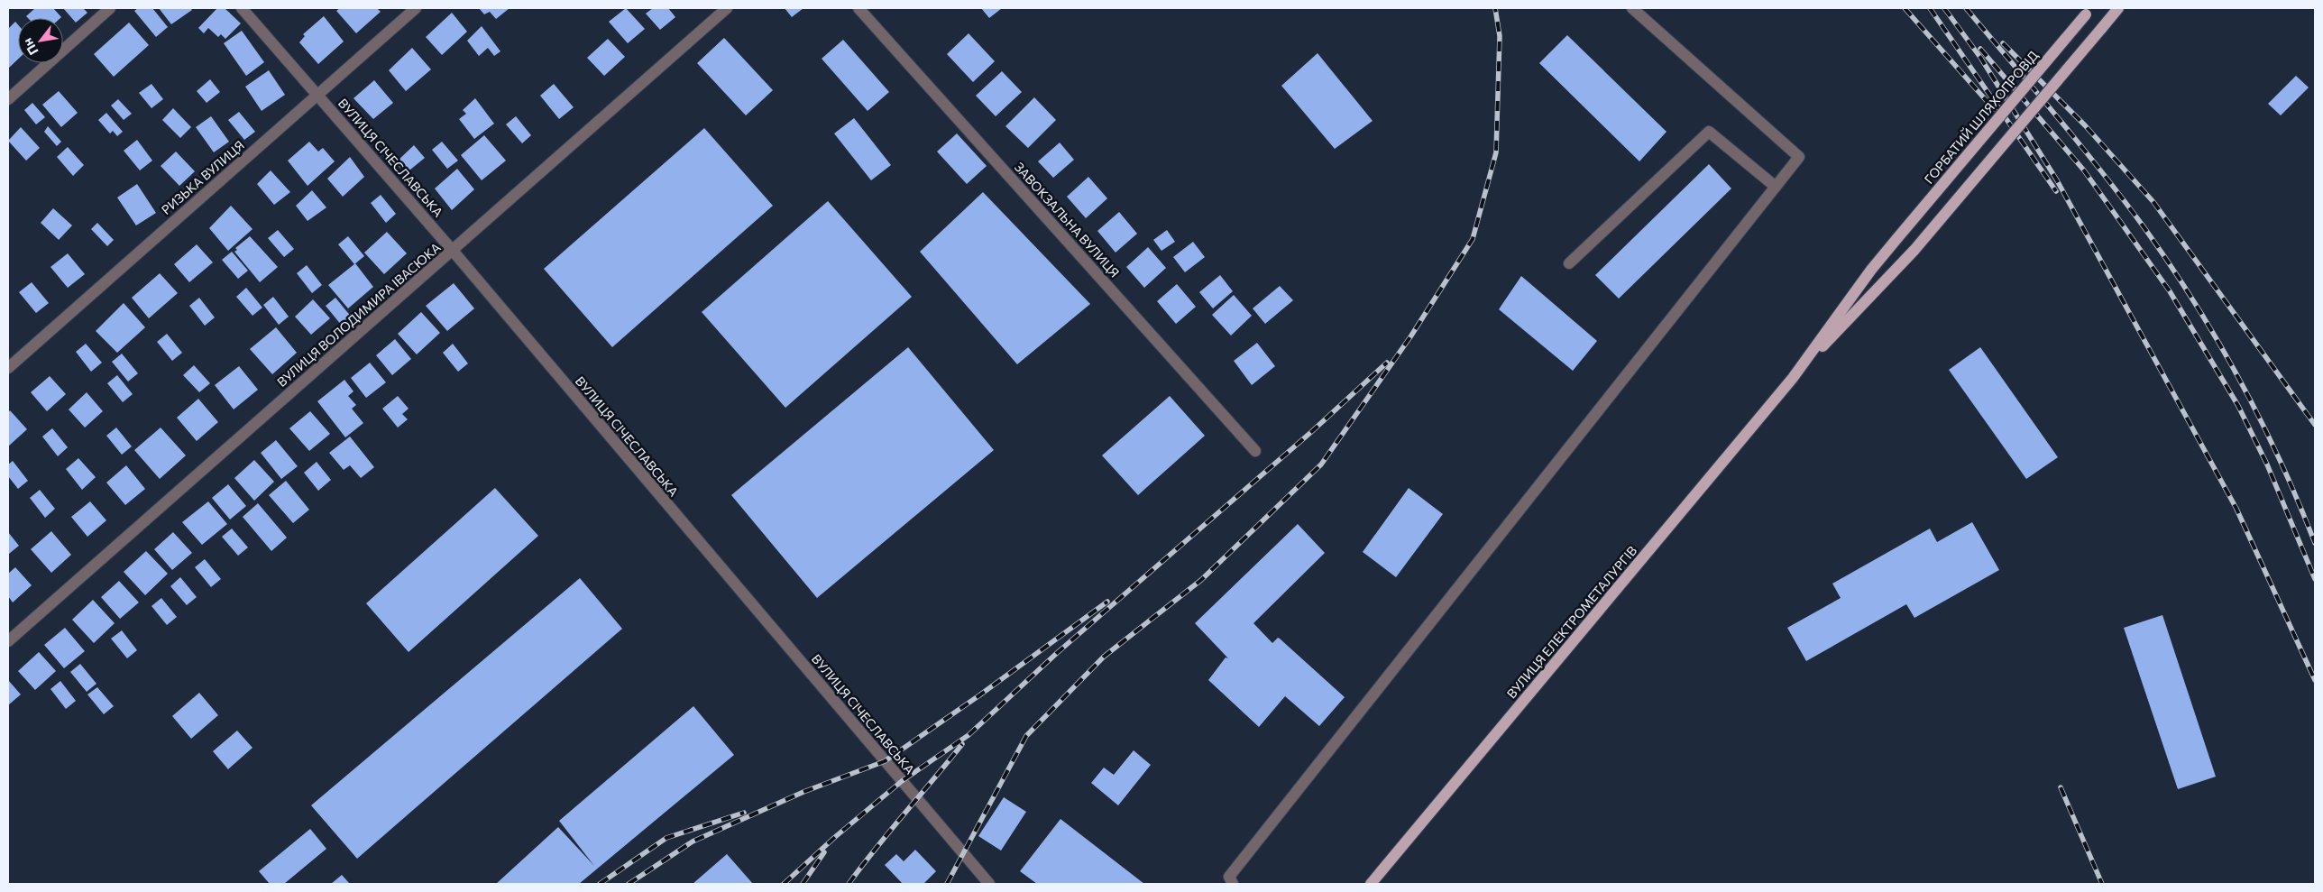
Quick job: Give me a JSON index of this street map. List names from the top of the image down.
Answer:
{
  "streets": {
    "main road": ["ГОРБАТИЙ ШЛЯХОПРОВІД", "ВУЛИЦЯ ЕЛЕКТРОМЕТАЛУРГІВ"],
    "street": [
      "ВУЛИЦЯ СІЧЕСЛАВСЬКА",
      "РИЗЬКА ВУЛИЦЯ",
      "ЗАВОКЗАЛЬНА ВУЛИЦЯ",
      "ВУЛИЦЯ ВОЛОДИМИРА ІВАСЮКА"
    ]
  },
  "crossings": [
    ["ГОРБАТИЙ ШЛЯХОПРОВІД", "ВУЛИЦЯ ЕЛЕКТРОМЕТАЛУРГІВ"],
    ["ВУЛИЦЯ СІЧЕСЛАВСЬКА", "РИЗЬКА ВУЛИЦЯ"],
    ["ВУЛИЦЯ СІЧЕСЛАВСЬКА", "ВУЛИЦЯ ВОЛОДИМИРА ІВАСЮКА"]
  ],
  "north": "bottom left"
}
